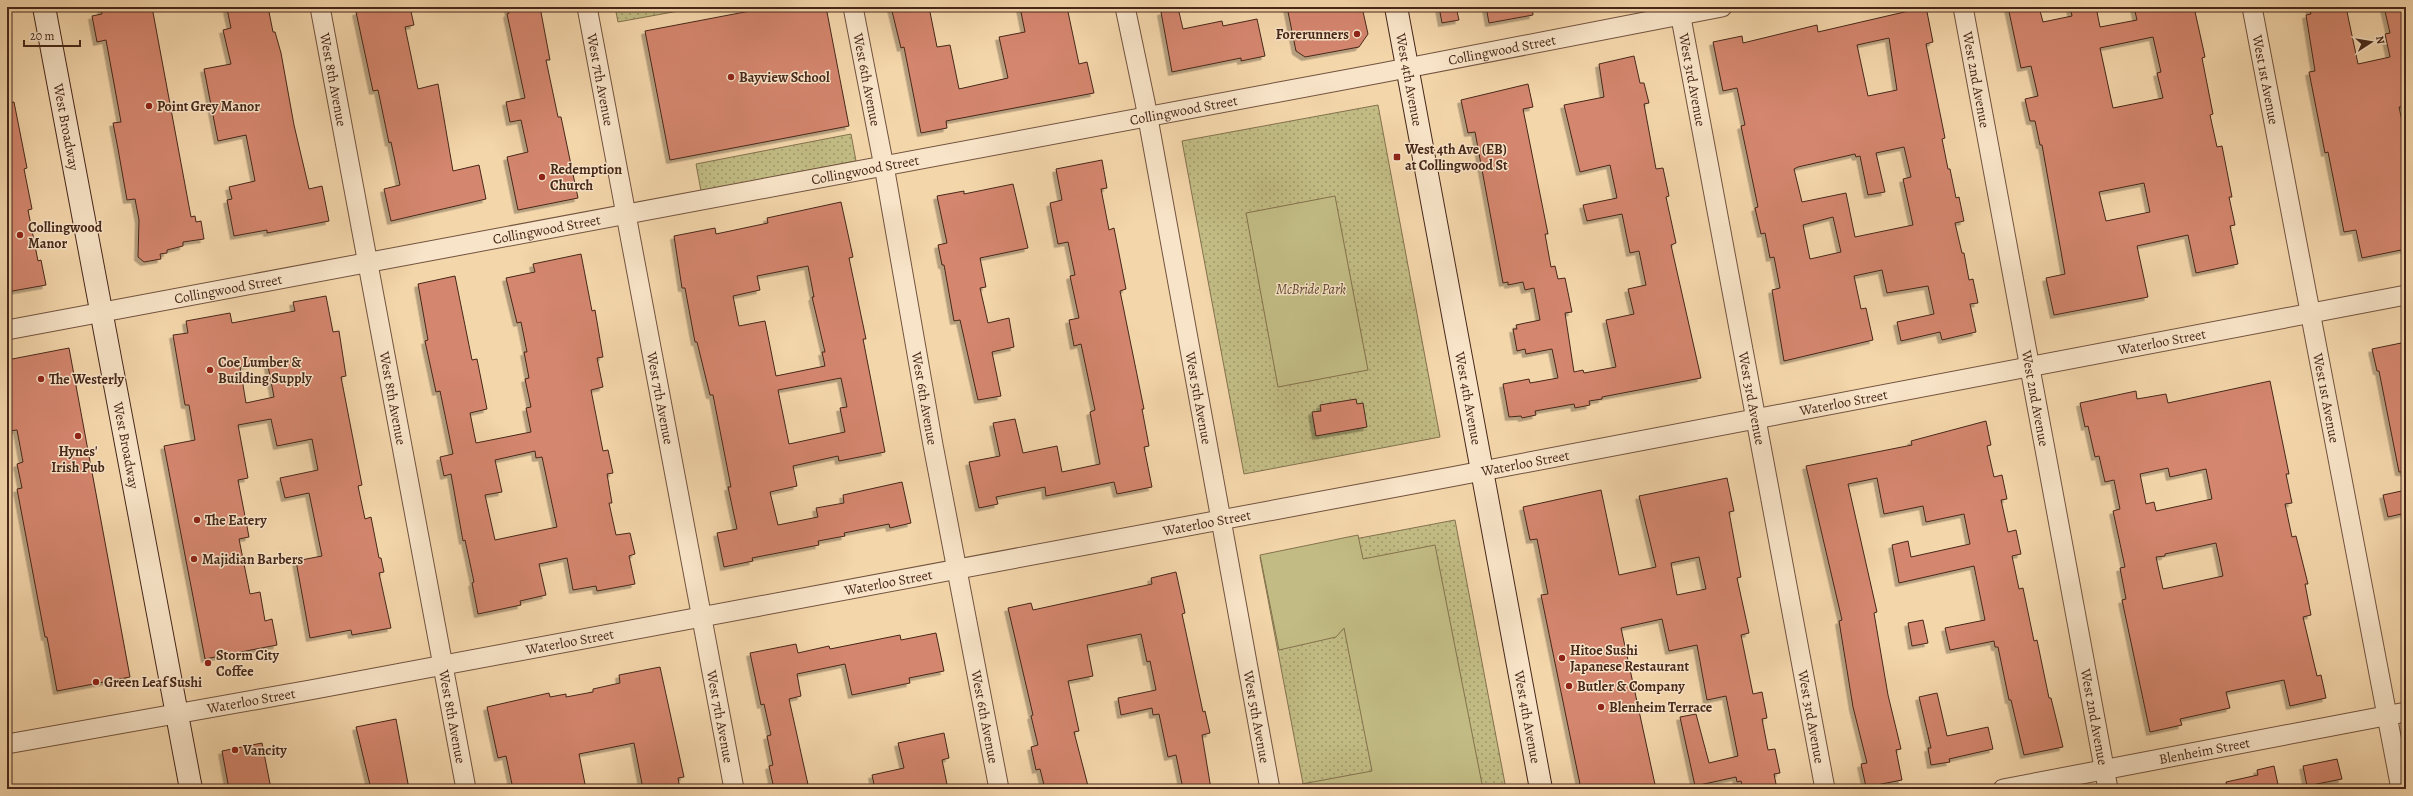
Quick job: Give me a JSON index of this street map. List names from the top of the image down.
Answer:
{
  "streets": {
    "main road": ["West 4th Avenue", "West Broadway"],
    "street": [
      "Collingwood Street",
      "West 6th Avenue",
      "West 3rd Avenue",
      "West 2nd Avenue",
      "West 8th Avenue",
      "West 7th Avenue",
      "West 1st Avenue",
      "Waterloo Street",
      "West 5th Avenue",
      "Blenheim Street"
    ]
  },
  "crossings": [
    ["Collingwood Street", "West 6th Avenue"],
    ["Collingwood Street", "West 4th Avenue"],
    ["Collingwood Street", "West 3rd Avenue"],
    ["Collingwood Street", "West 8th Avenue"],
    ["Collingwood Street", "West 7th Avenue"],
    ["Collingwood Street", "West Broadway"],
    ["Collingwood Street", "West 5th Avenue"],
    ["West 6th Avenue", "Waterloo Street"],
    ["West 4th Avenue", "Waterloo Street"],
    ["West 3rd Avenue", "Waterloo Street"],
    ["West 2nd Avenue", "Waterloo Street"],
    ["West 2nd Avenue", "Blenheim Street"],
    ["West 8th Avenue", "Waterloo Street"],
    ["West 7th Avenue", "Waterloo Street"],
    ["West 1st Avenue", "Waterloo Street"],
    ["West 1st Avenue", "Blenheim Street"],
    ["West Broadway", "Waterloo Street"],
    ["Waterloo Street", "West 5th Avenue"]
  ],
  "parks": ["McBride Park"],
  "places": {
    "other": [
      "Forerunners",
      "Bayview School",
      "Point Grey Manor",
      "Redemption Church",
      "Collingwood Manor",
      "Coe Lumber & Building Supply",
      "The Westerly",
      "Hynes' Irish Pub",
      "The Eatery",
      "Majidian Barbers",
      "Hitoe Sushi Japanese Restaurant",
      "Storm City Coffee",
      "Green Leaf Sushi",
      "Butler & Company",
      "Blenheim Terrace",
      "Vancity"
    ],
    "transit": ["West 4th Ave (EB) at Collingwood St"]
  },
  "scale_bar": "20 m",
  "north": "right"
}
